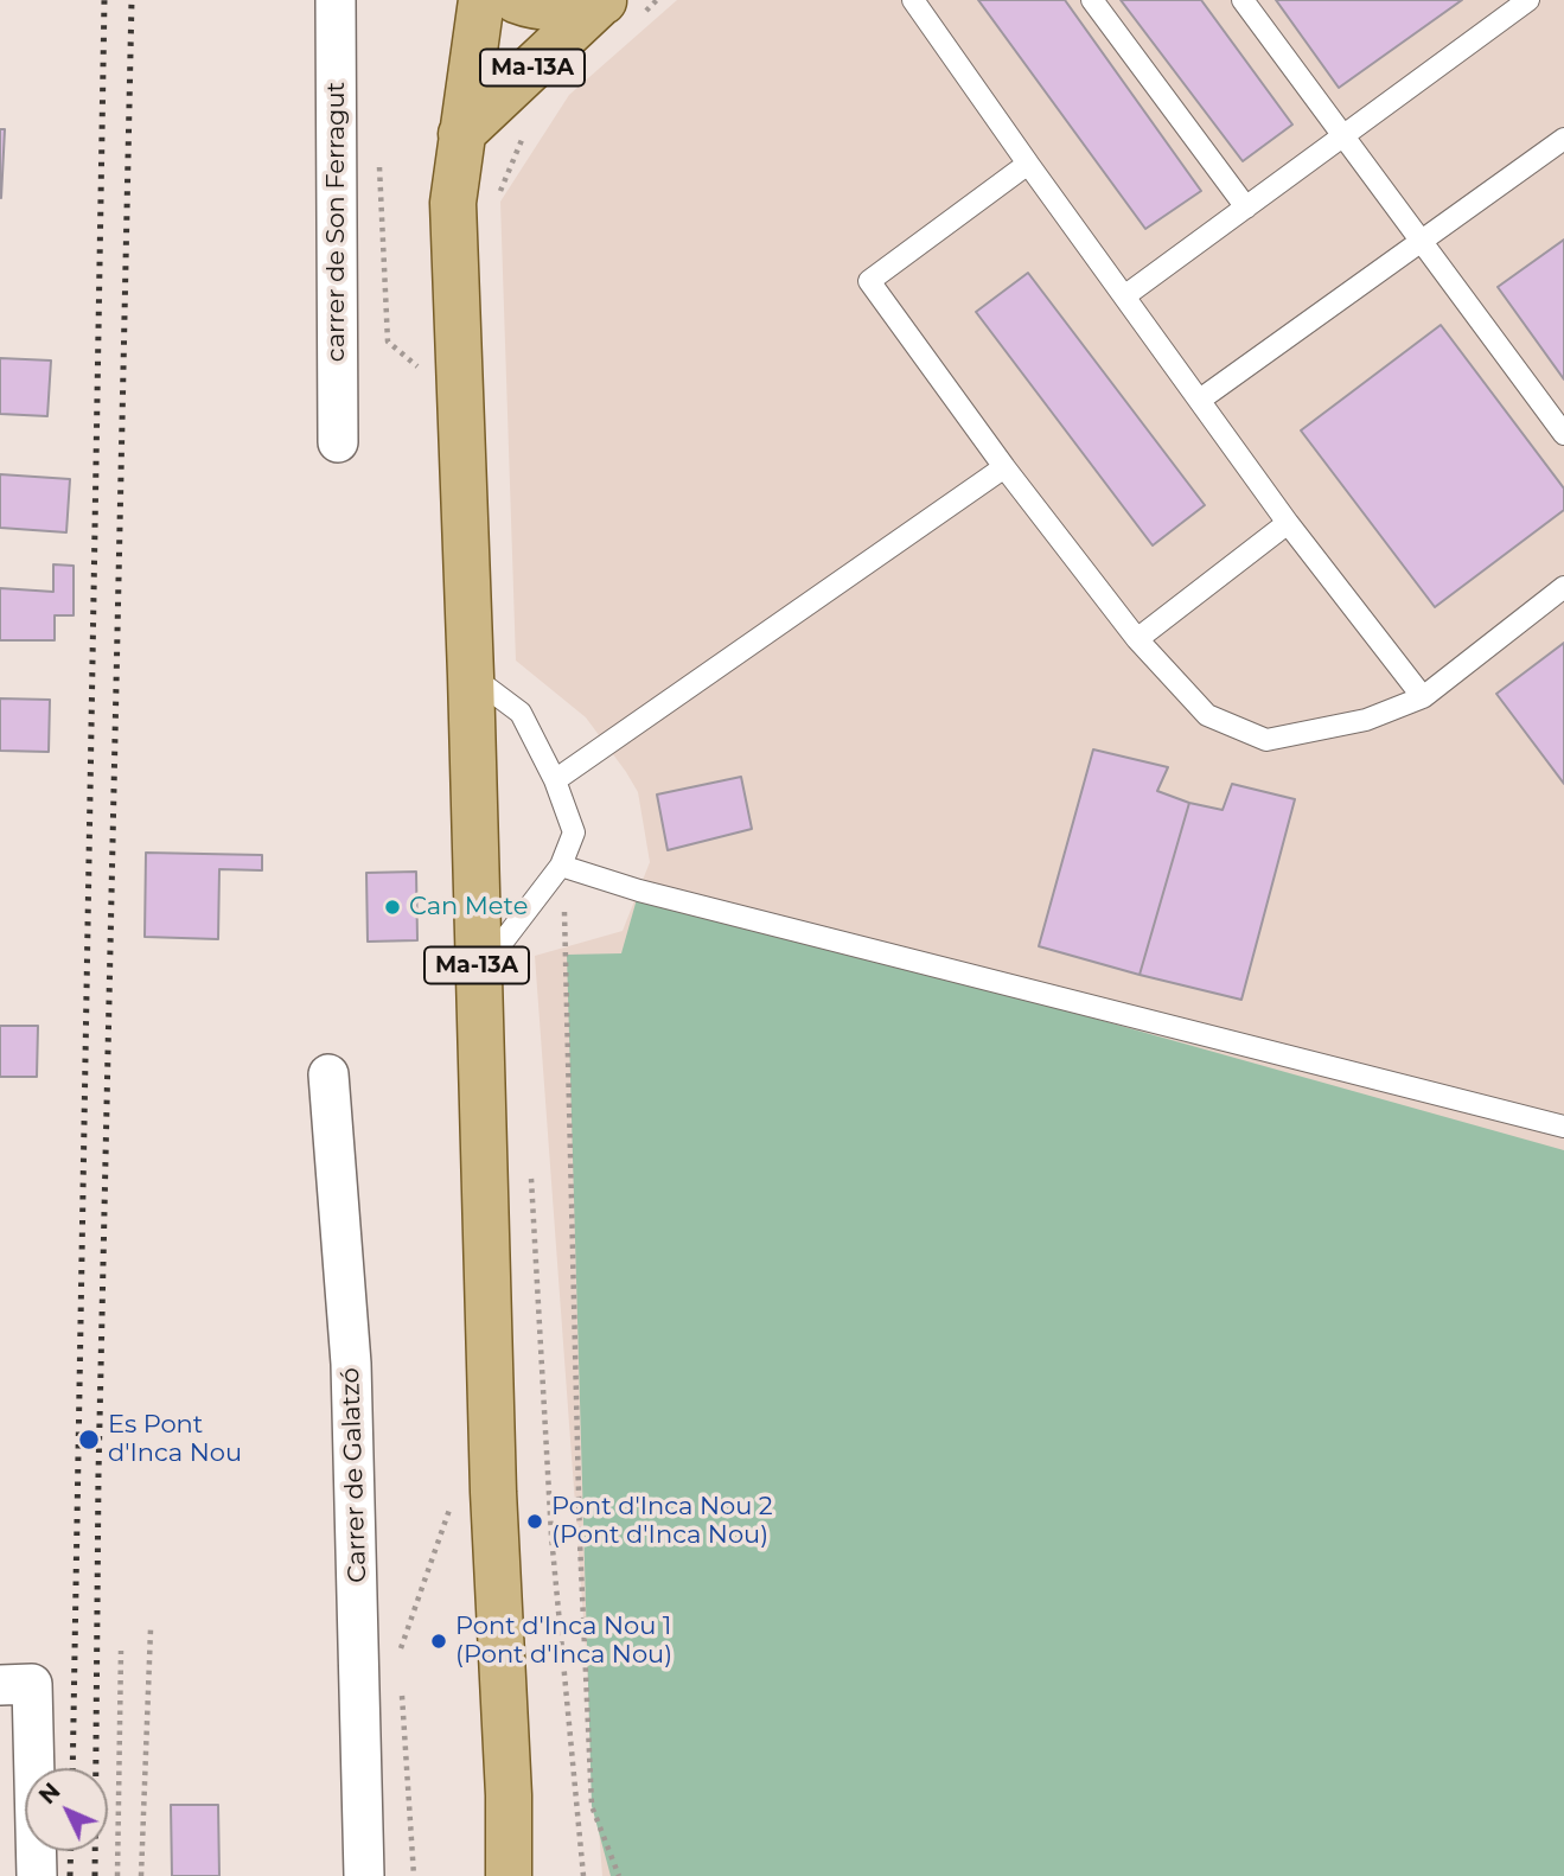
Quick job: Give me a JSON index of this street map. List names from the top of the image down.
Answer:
{
  "streets": {
    "main road": ["Ma-13A"],
    "street": ["carrer de Son Ferragut", "Carrer de Galatzó"]
  },
  "places": [
    "Can Mete",
    "Es Pont d'Inca Nou",
    "Pont d'Inca Nou 2 (Pont d'Inca Nou)",
    "Pont d'Inca Nou 1 (Pont d'Inca Nou)"
  ],
  "north": "top left"
}
